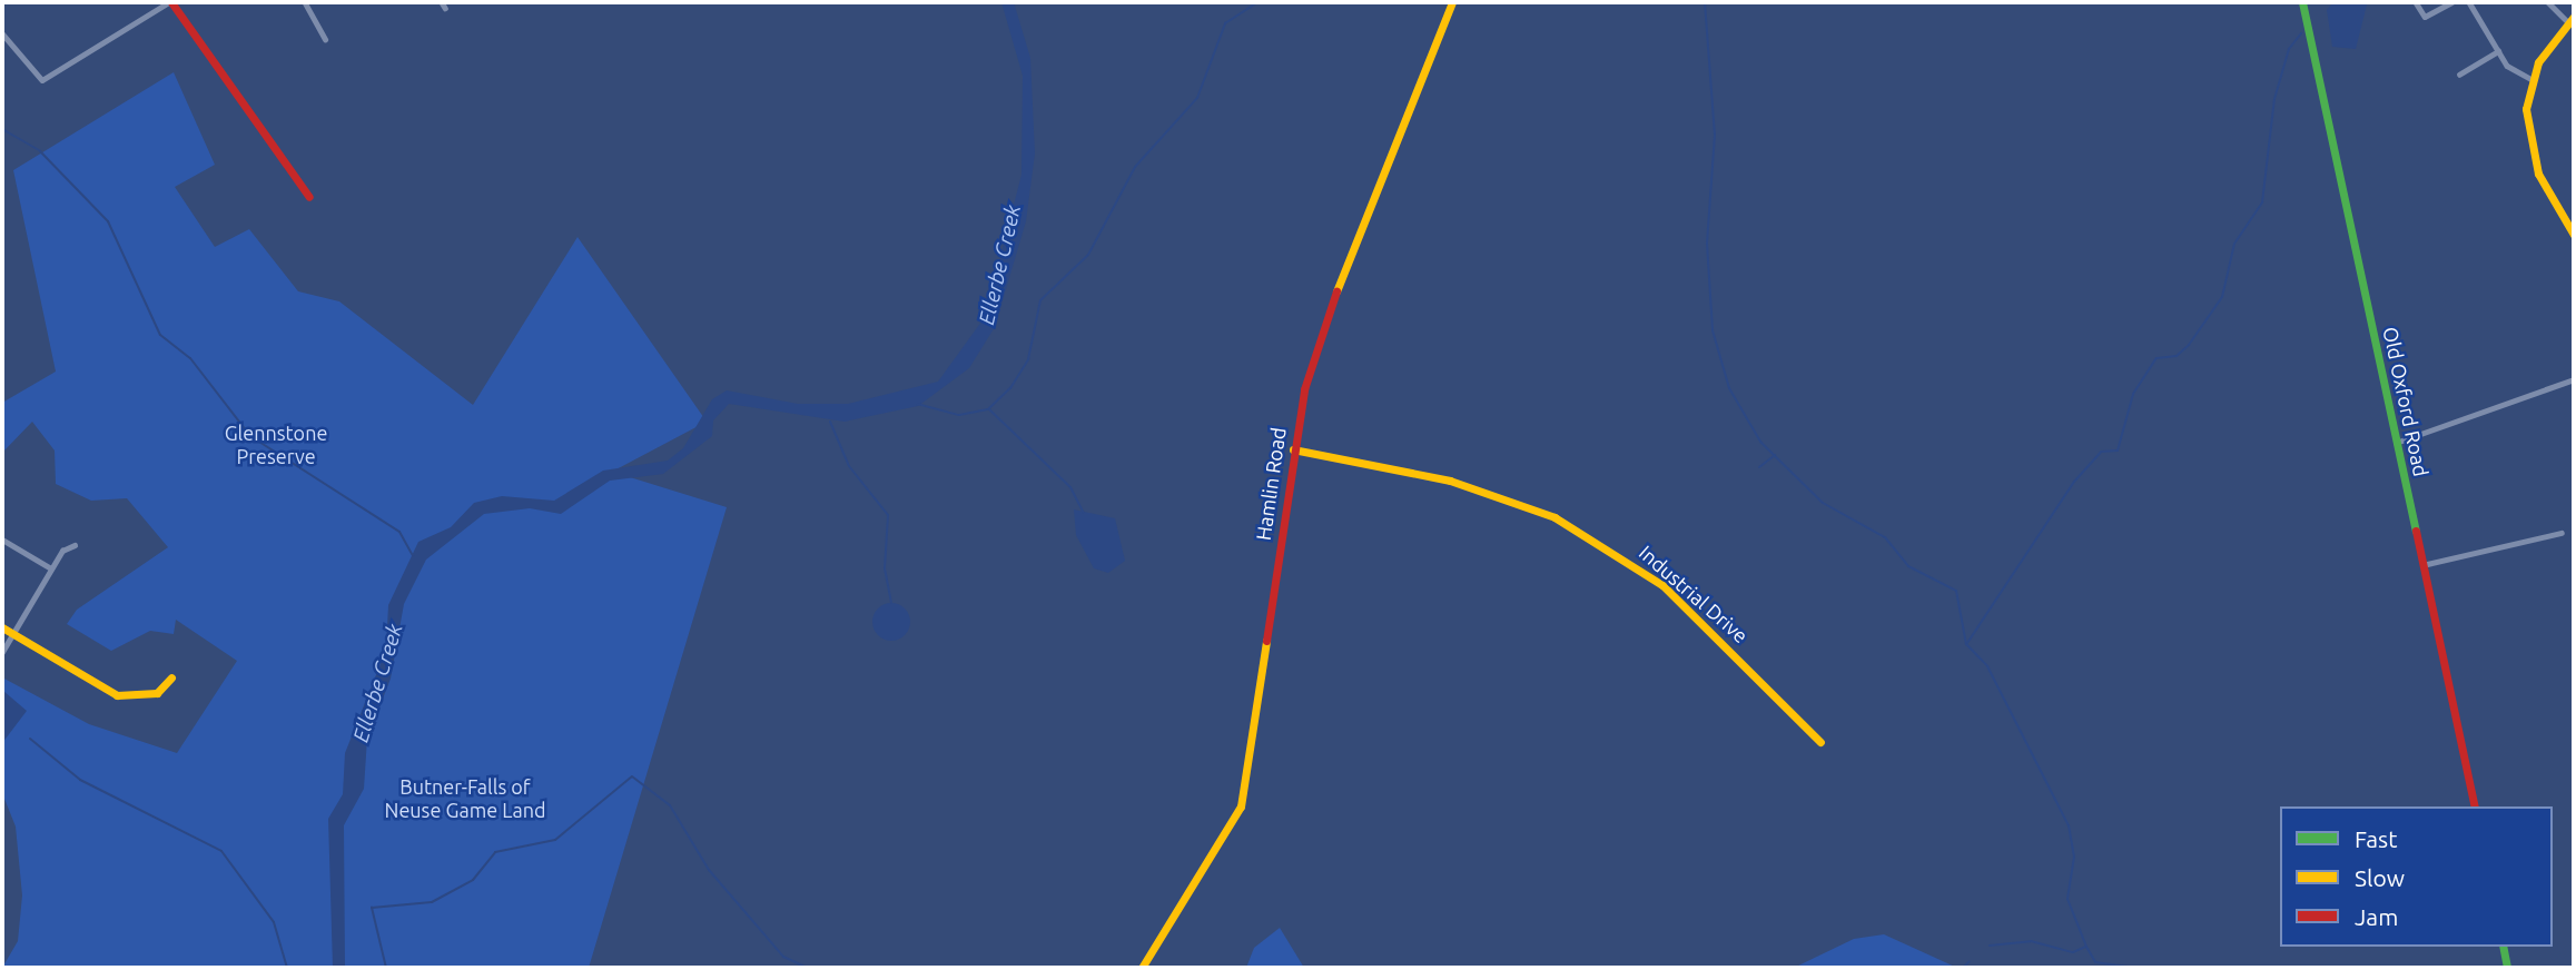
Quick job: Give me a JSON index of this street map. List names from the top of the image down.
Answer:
{
  "streets": {
    "street": ["Old Oxford Road", "Hamlin Road", "Industrial Drive"]
  },
  "crossings": [
    ["Hamlin Road", "Industrial Drive"]
  ],
  "water": ["Ellerbe Creek"],
  "parks": ["Glennstone Preserve", "Butner-Falls of Neuse Game Land"],
  "legend": ["Fast", "Slow", "Jam"]
}
